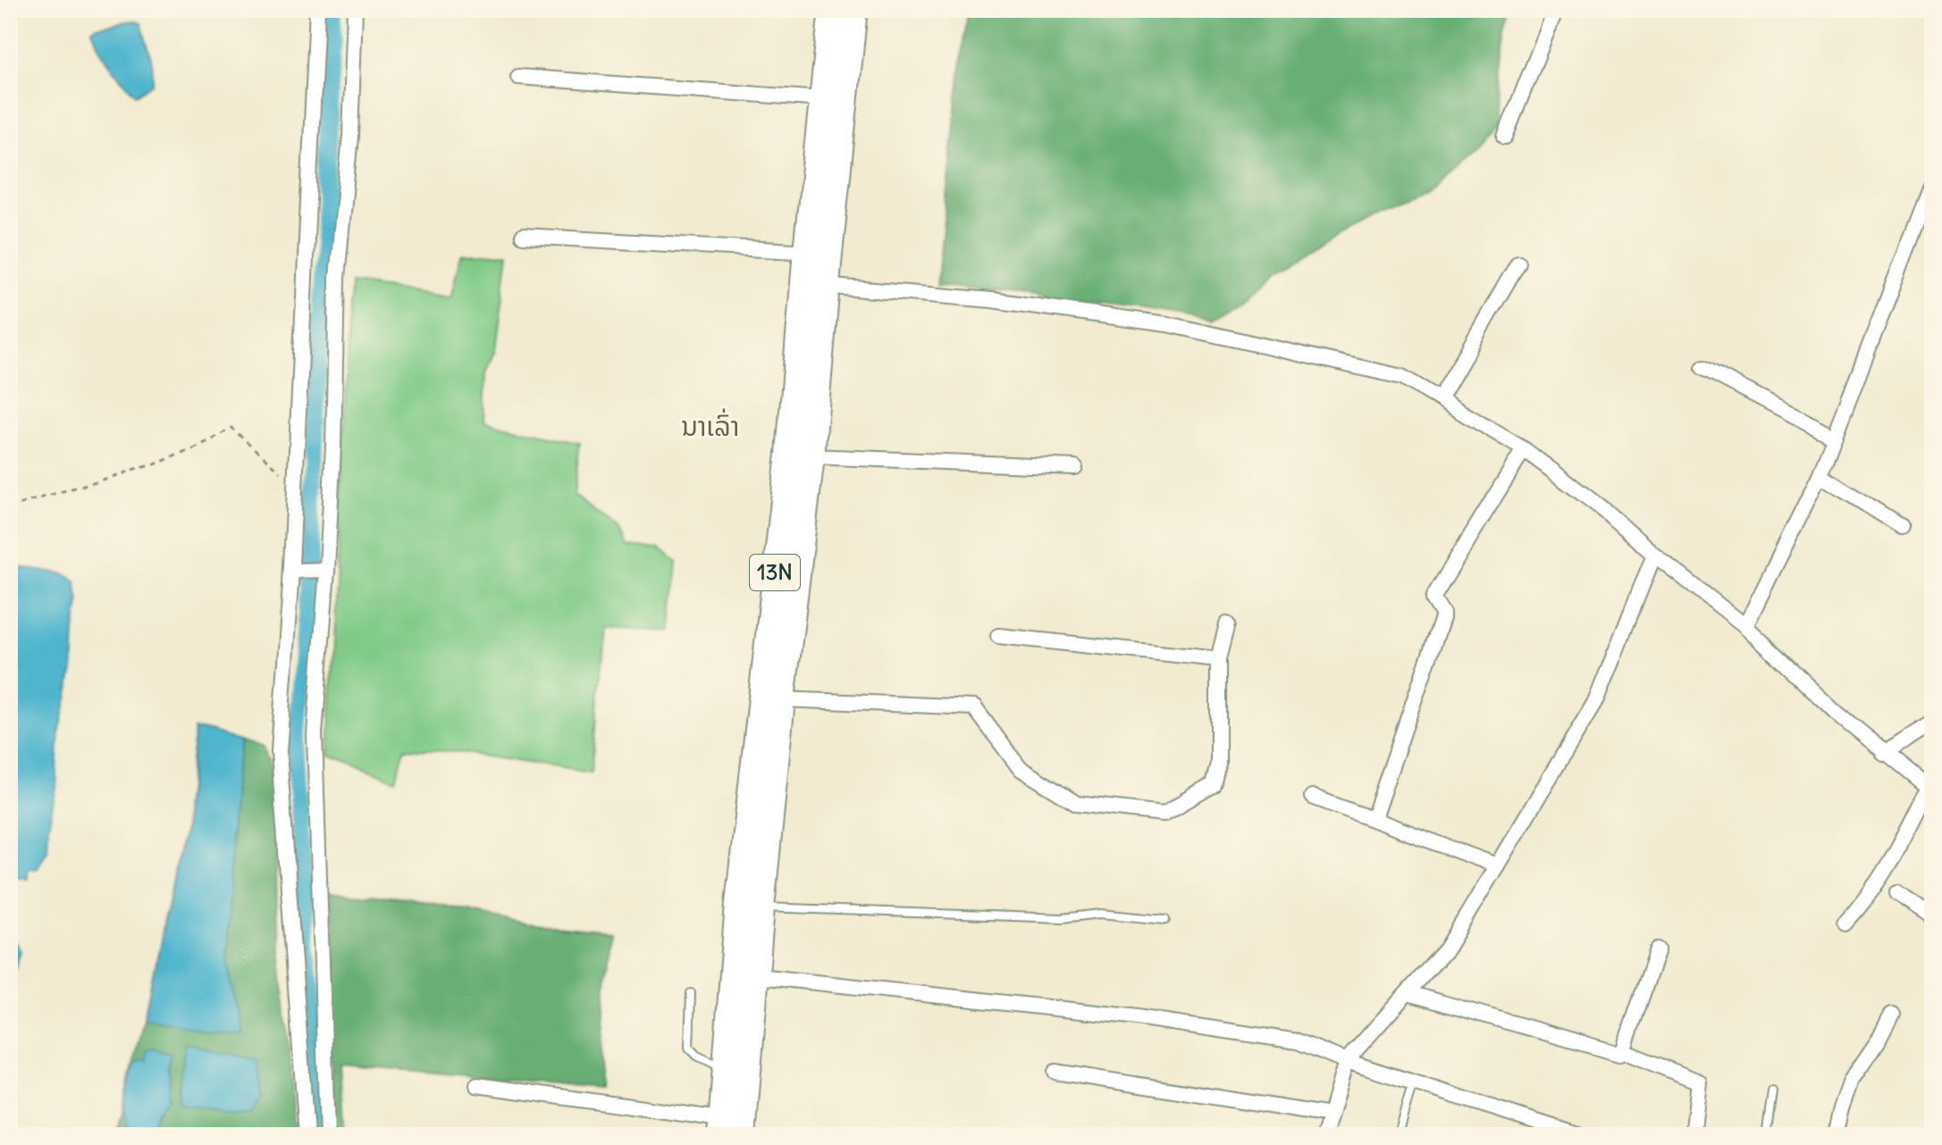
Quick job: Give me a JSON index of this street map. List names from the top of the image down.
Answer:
{
  "streets": {
    "highway": ["13N"]
  },
  "districts": ["ນາເລົ່າ"]
}
